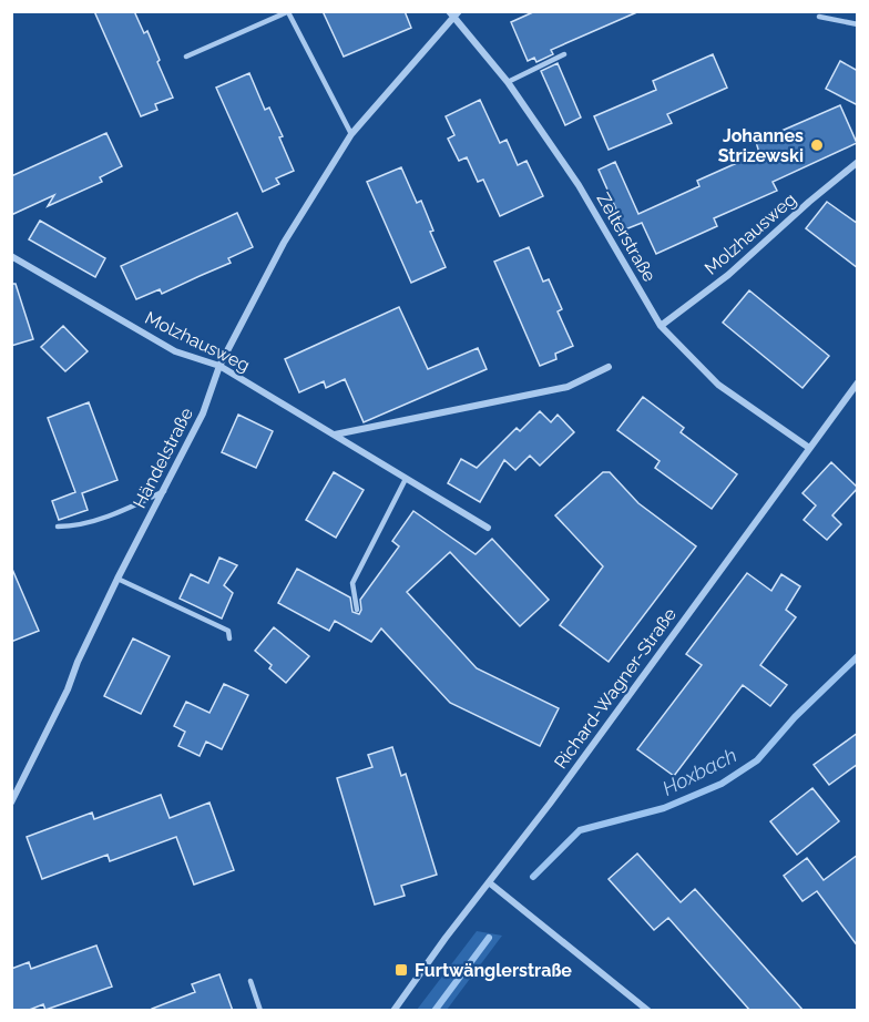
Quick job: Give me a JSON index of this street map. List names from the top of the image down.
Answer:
{
  "streets": {
    "street": [
      "Molzhausweg",
      "Zelterstraße",
      "Händelstraße",
      "Richard-Wagner-Straße"
    ]
  },
  "crossings": [
    ["Molzhausweg", "Zelterstraße"],
    ["Molzhausweg", "Händelstraße"],
    ["Zelterstraße", "Händelstraße"],
    ["Zelterstraße", "Richard-Wagner-Straße"]
  ],
  "water": ["Hoxbach"],
  "places": {
    "other": ["Johannes Strizewski"],
    "transit": ["Furtwänglerstraße"]
  }
}
